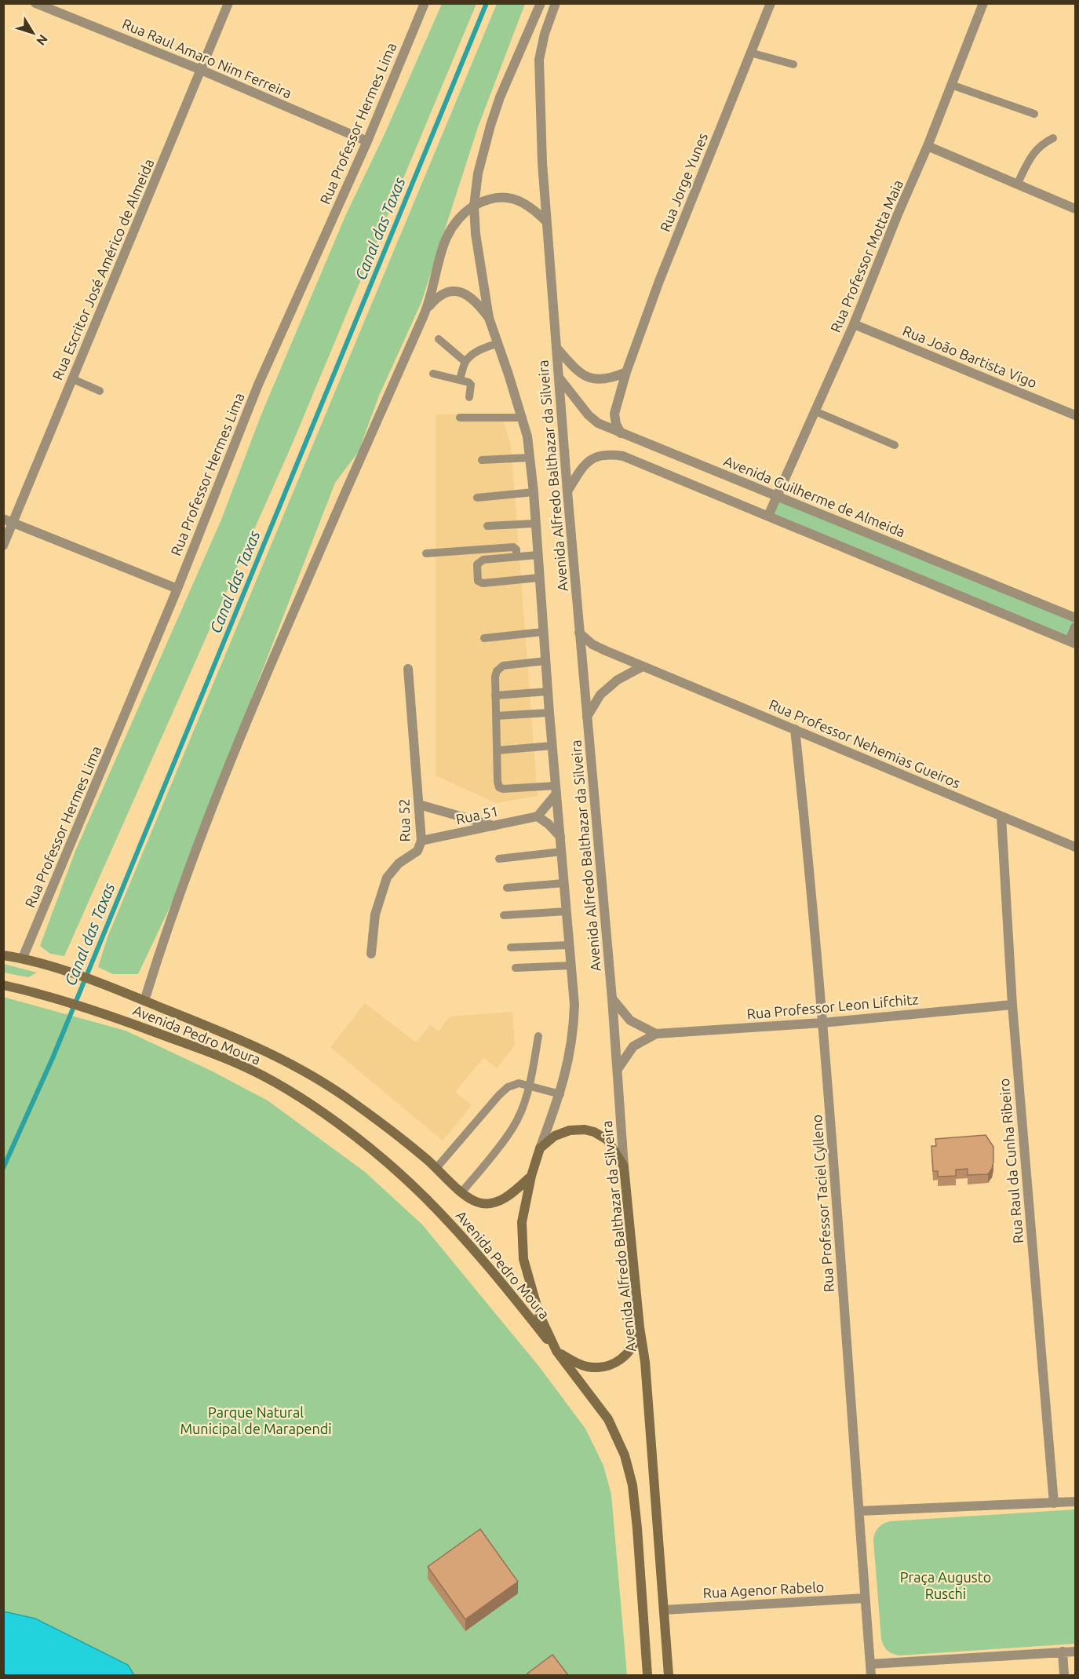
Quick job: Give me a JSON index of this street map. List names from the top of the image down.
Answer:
{
  "streets": {
    "main road": ["Avenida Alfredo Balthazar da Silveira", "Avenida Pedro Moura"],
    "street": [
      "Rua Raul Amaro Nim Ferreira",
      "Rua Professor Hermes Lima",
      "Rua Jorge Yunes",
      "Rua Professor Motta Maia",
      "Rua Escritor José Américo de Almeida",
      "Rua João Bartista Vigo",
      "Avenida Guilherme de Almeida",
      "Rua Professor Nehemias Gueiros",
      "Rua 51",
      "Rua 52",
      "Rua Professor Leon Lifchitz",
      "Rua Raul da Cunha Ribeiro",
      "Rua Professor Taciel Cylleno",
      "Rua Agenor Rabelo"
    ]
  },
  "crossings": [
    ["Rua Raul Amaro Nim Ferreira", "Rua Professor Hermes Lima"],
    ["Rua Raul Amaro Nim Ferreira", "Rua Escritor José Américo de Almeida"],
    ["Rua Professor Hermes Lima", "Avenida Pedro Moura"],
    ["Rua Jorge Yunes", "Avenida Guilherme de Almeida"],
    ["Rua Professor Motta Maia", "Rua João Bartista Vigo"],
    ["Rua Professor Motta Maia", "Avenida Guilherme de Almeida"],
    ["Avenida Alfredo Balthazar da Silveira", "Avenida Guilherme de Almeida"],
    ["Avenida Alfredo Balthazar da Silveira", "Rua Professor Nehemias Gueiros"],
    ["Avenida Alfredo Balthazar da Silveira", "Rua Professor Leon Lifchitz"],
    ["Avenida Alfredo Balthazar da Silveira", "Avenida Pedro Moura"],
    ["Avenida Alfredo Balthazar da Silveira", "Rua Agenor Rabelo"],
    ["Rua Professor Nehemias Gueiros", "Rua Raul da Cunha Ribeiro"],
    ["Rua Professor Nehemias Gueiros", "Rua Professor Taciel Cylleno"],
    ["Rua 51", "Rua 52"],
    ["Rua Professor Leon Lifchitz", "Rua Raul da Cunha Ribeiro"],
    ["Rua Professor Leon Lifchitz", "Rua Professor Taciel Cylleno"],
    ["Rua Professor Taciel Cylleno", "Rua Agenor Rabelo"]
  ],
  "water": ["Canal das Taxas"],
  "parks": ["Parque Natural Municipal de Marapendi", "Praça Augusto Ruschi"],
  "north": "bottom right"
}
